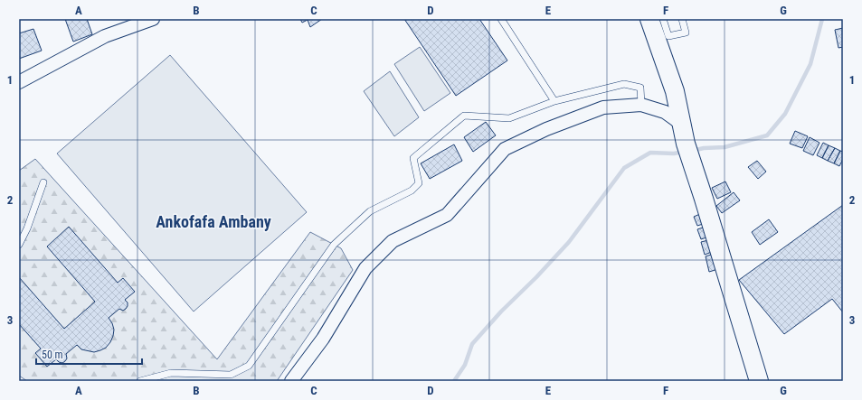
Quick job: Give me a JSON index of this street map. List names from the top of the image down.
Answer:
{
  "districts": ["Ankofafa Ambany"],
  "scale_bar": "50 m",
  "grid": {
    "columns": [
      "A",
      "B",
      "C",
      "D",
      "E",
      "F",
      "G"
    ],
    "rows": ["1", "2", "3"]
  }
}
